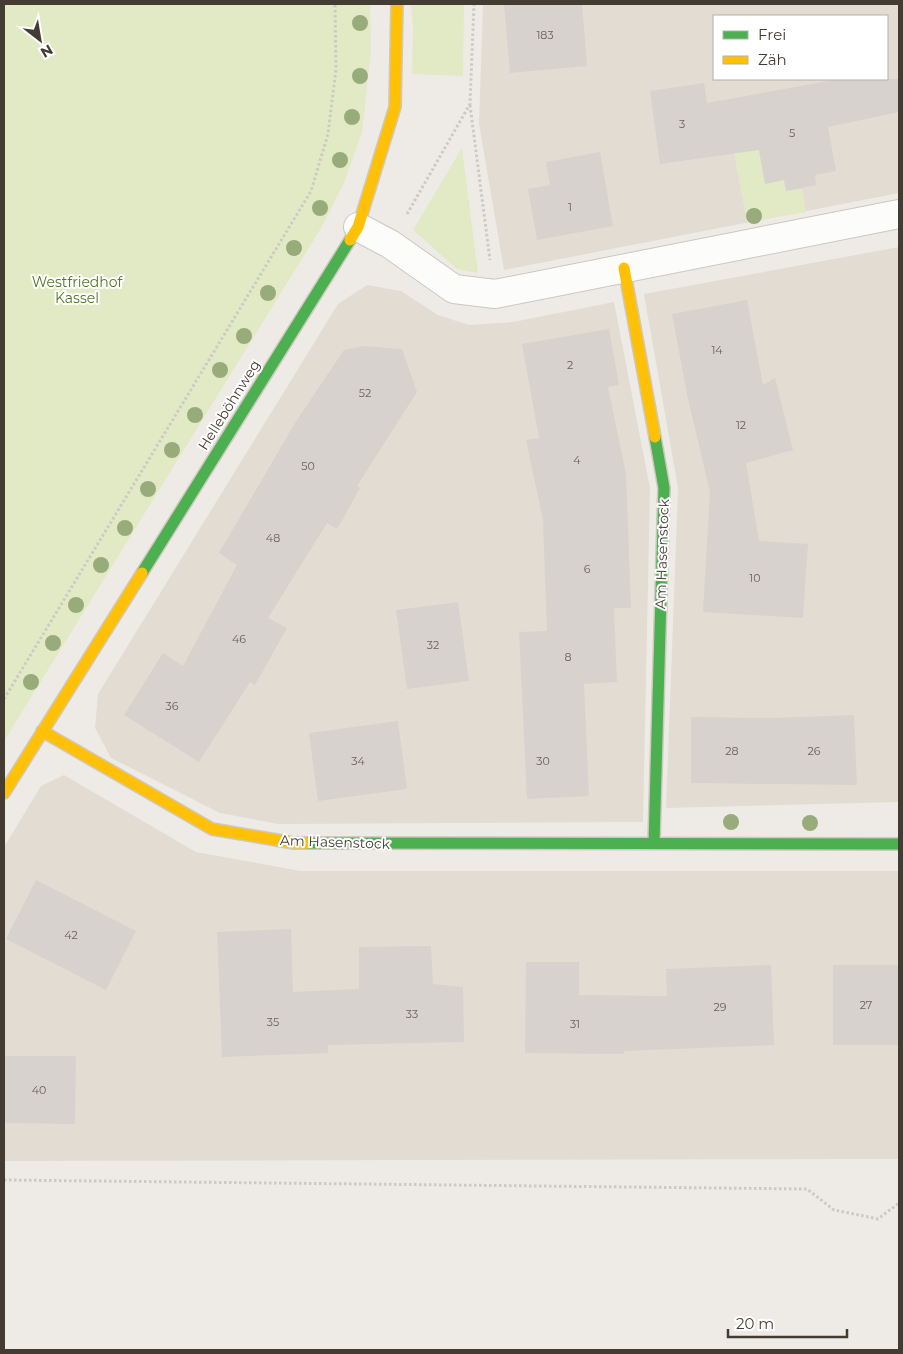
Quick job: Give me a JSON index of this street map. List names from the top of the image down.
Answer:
{
  "streets": {
    "street": ["Helleböhnweg", "Am Hasenstock"]
  },
  "crossings": [
    ["Helleböhnweg", "Am Hasenstock"]
  ],
  "parks": ["Westfriedhof Kassel"],
  "house_numbers": [
    "183",
    "3",
    "5",
    "1",
    "14",
    "2",
    "52",
    "12",
    "4",
    "50",
    "48",
    "6",
    "10",
    "46",
    "32",
    "8",
    "36",
    "28",
    "26",
    "34",
    "30",
    "42",
    "27",
    "29",
    "33",
    "35",
    "31",
    "40"
  ],
  "legend": ["Frei", "Zäh"],
  "scale_bar": "20 m",
  "north": "bottom right"
}
